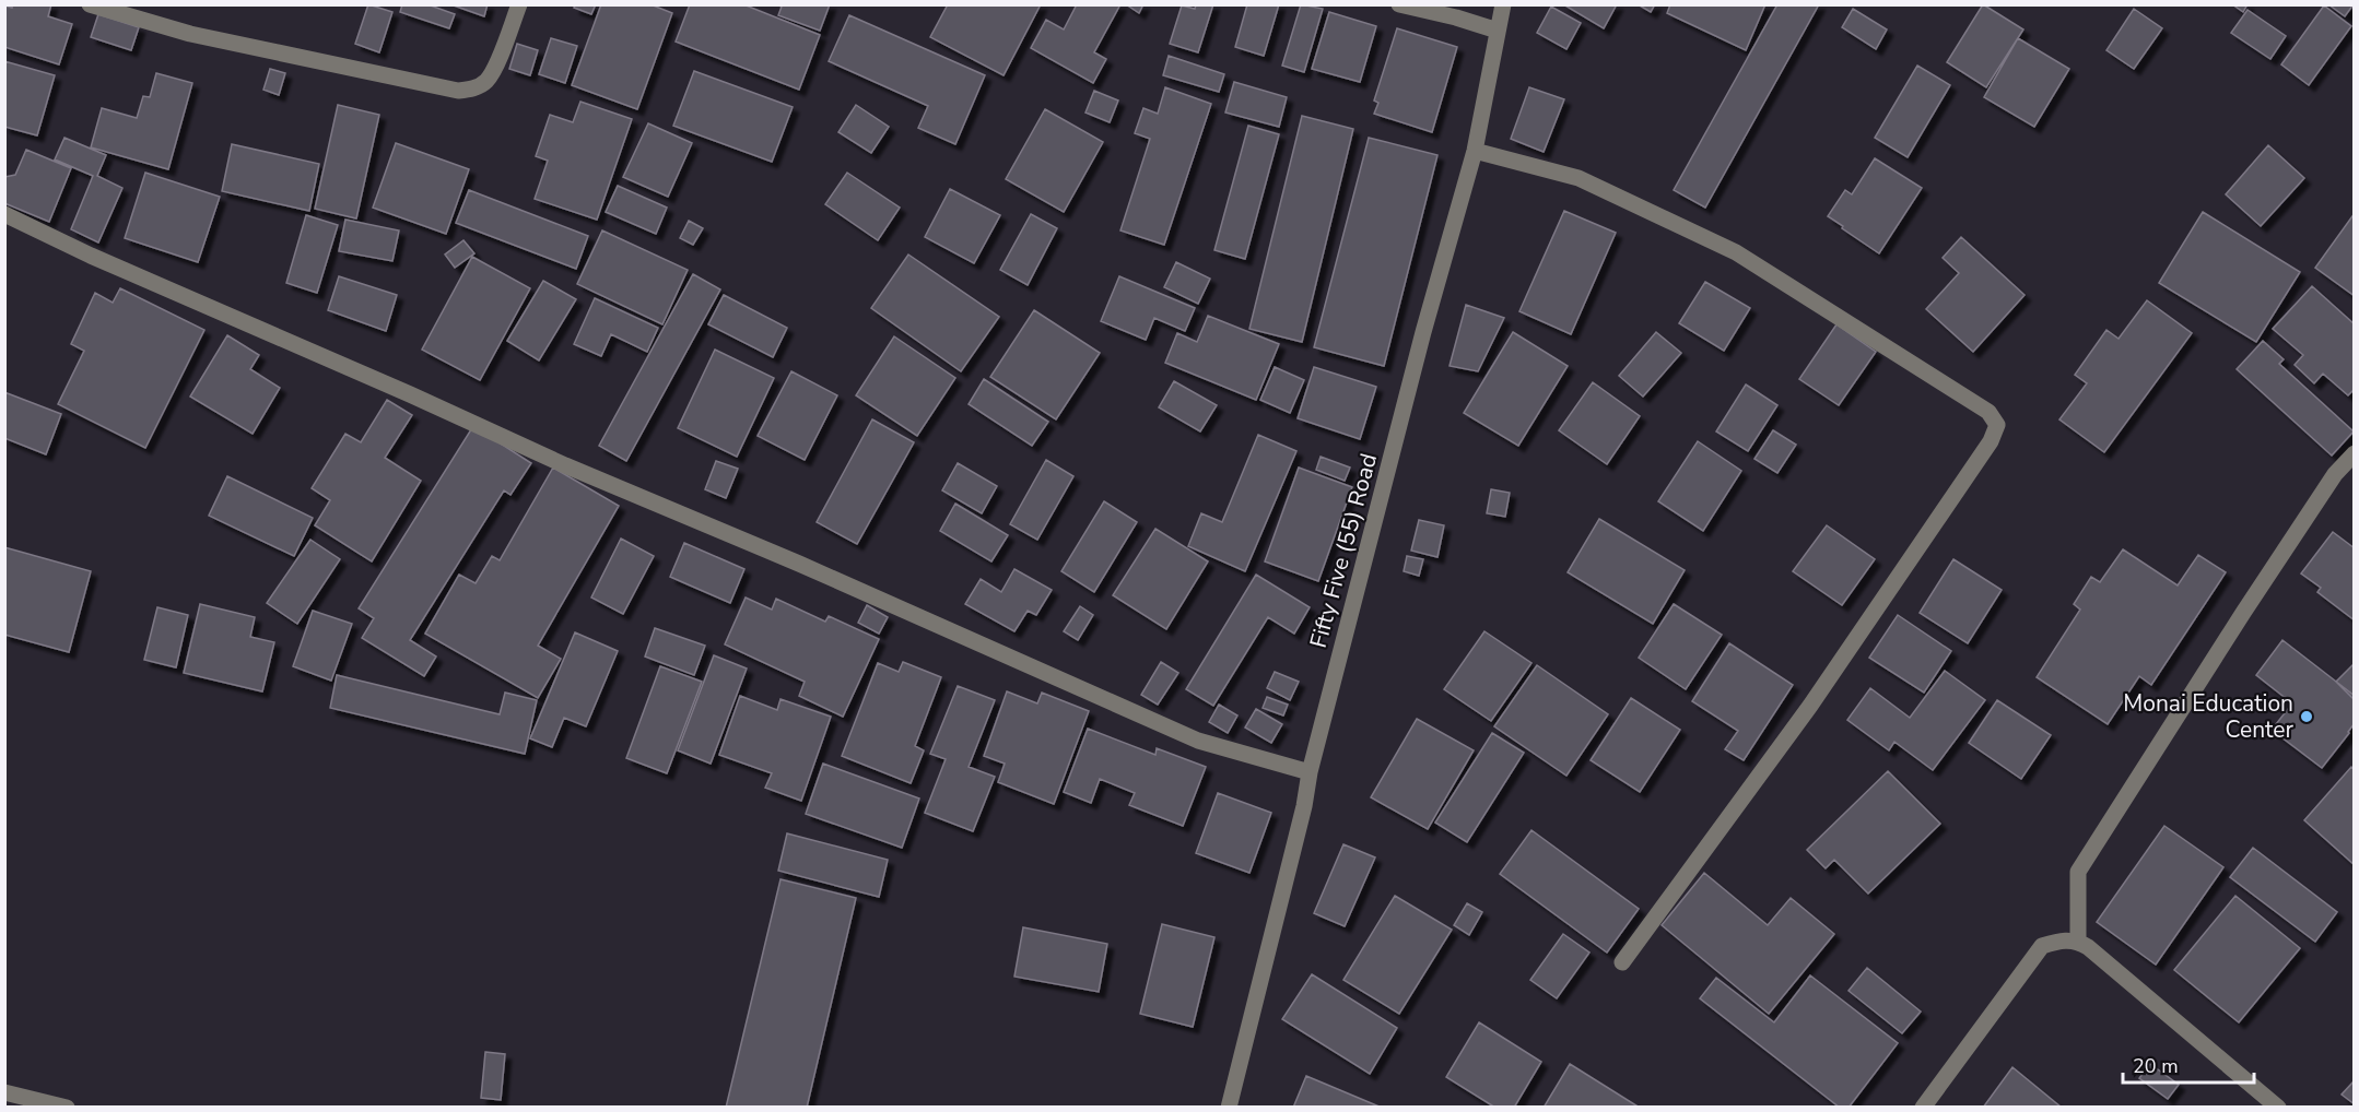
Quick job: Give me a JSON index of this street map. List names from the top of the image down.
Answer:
{
  "streets": {
    "street": ["Fifty Five (55) Road"]
  },
  "places": ["Monai Education Center"],
  "scale_bar": "20 m"
}
